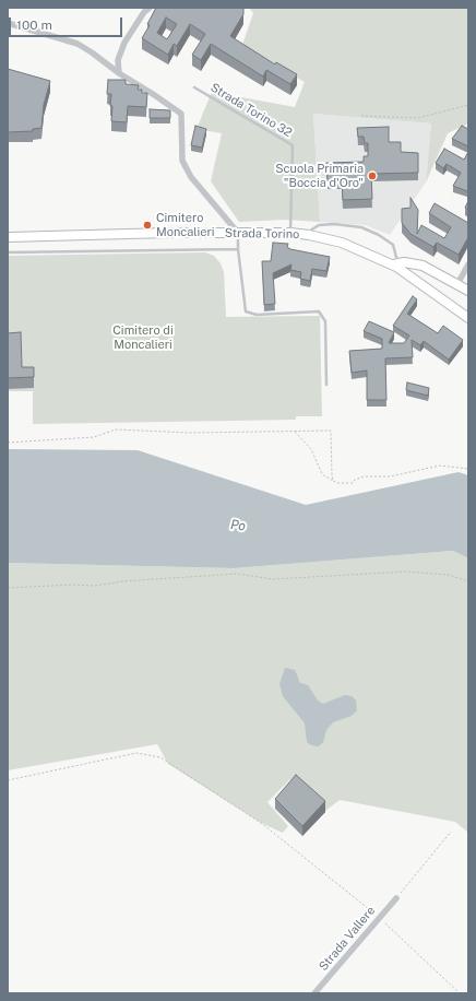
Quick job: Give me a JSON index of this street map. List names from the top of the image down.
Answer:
{
  "streets": {
    "main road": ["Strada Torino"],
    "street": ["Strada Vallere"],
    "lane": ["Strada Torino 32"]
  },
  "crossings": [
    ["Strada Torino 32", "Strada Torino"]
  ],
  "water": ["Po"],
  "parks": ["Cimitero di Moncalieri"],
  "places": ["Scuola Primaria \"Boccia d'Oro\"", "Cimitero Moncalieri"],
  "scale_bar": "100 m"
}
